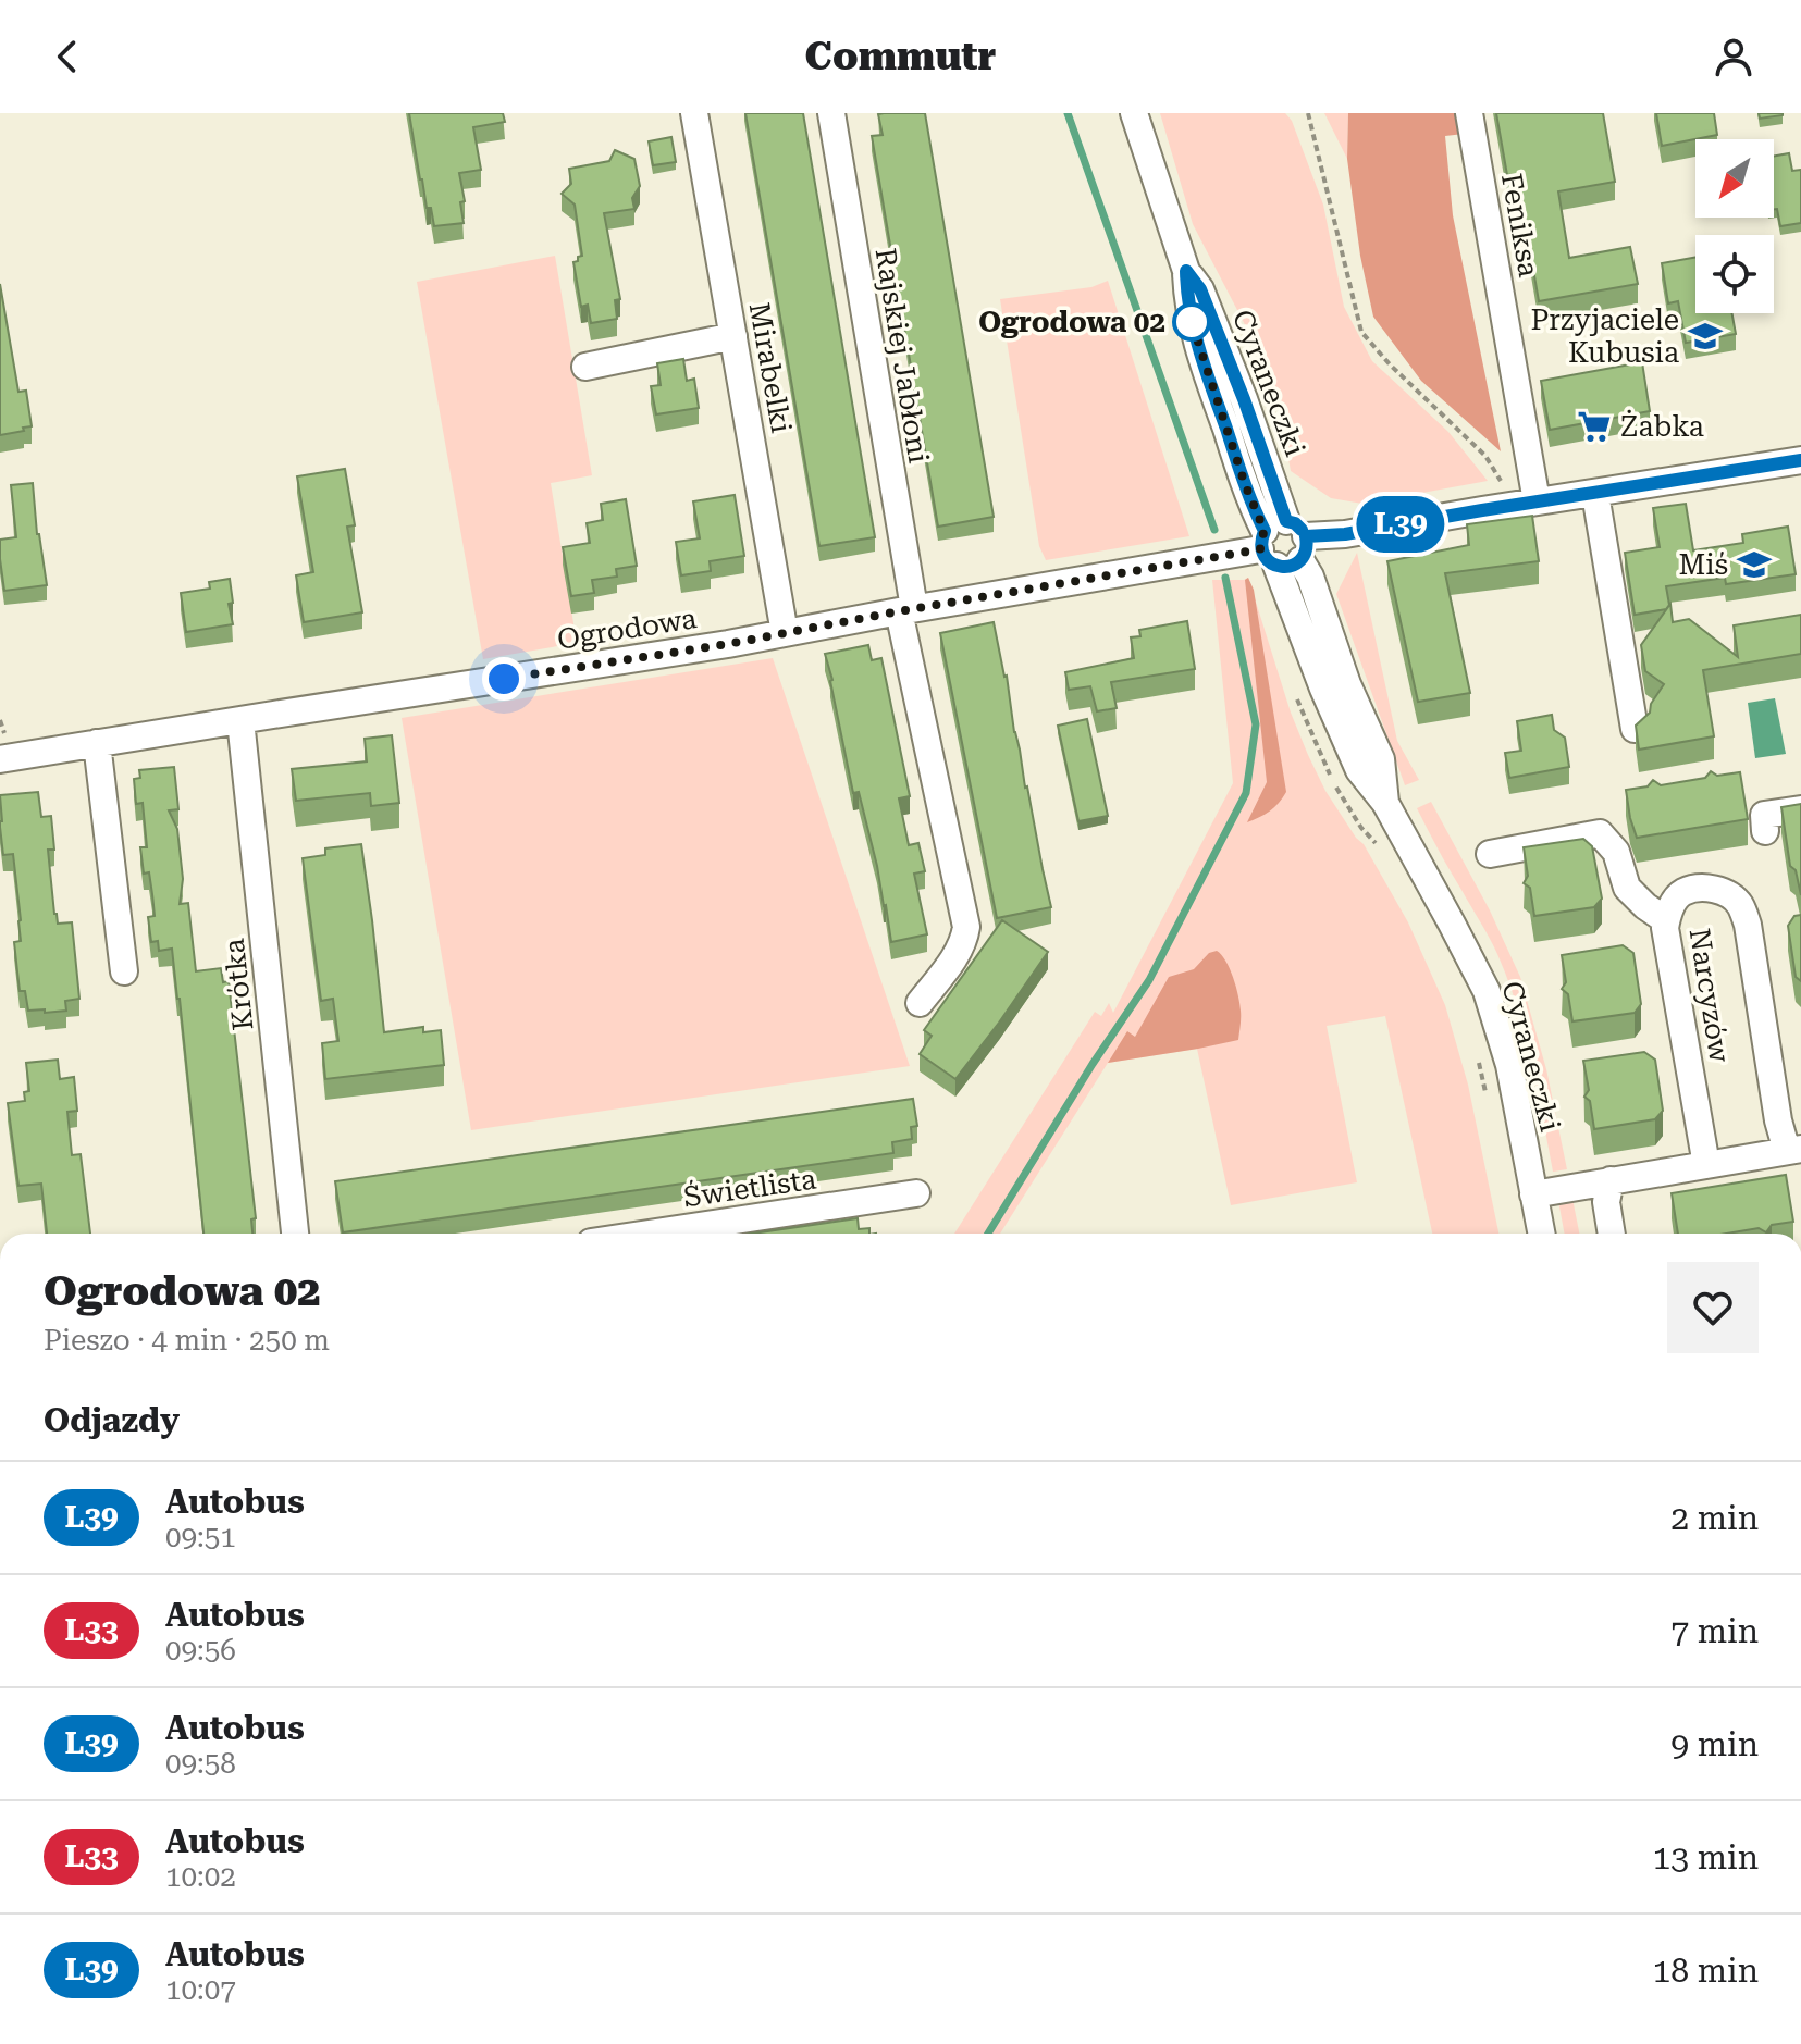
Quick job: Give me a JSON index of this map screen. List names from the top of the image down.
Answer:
{
  "streets": {
    "street": [
      "Feniksa",
      "Rajskiej Jabłoni",
      "Mirabelki",
      "Cyraneczki",
      "Ogrodowa",
      "Krótka",
      "Narcyzów",
      "Świetlista"
    ]
  },
  "crossings": [
    ["Feniksa", "Ogrodowa"],
    ["Rajskiej Jabłoni", "Ogrodowa"],
    ["Mirabelki", "Ogrodowa"],
    ["Cyraneczki", "Ogrodowa"],
    ["Cyraneczki", "Narcyzów"],
    ["Ogrodowa", "Krótka"]
  ],
  "places": {
    "other": ["Ogrodowa 02"],
    "school or university": ["Przyjaciele Kubusia", "Miś"],
    "supermarket": ["Żabka"]
  },
  "lines": ["bus line L39"],
  "north": "bottom left",
  "page": {
    "header": "Commutr",
    "on_map": "L39",
    "heading": [
      ["Ogrodowa 02", "Pieszo · 4 min · 250 m"],
      "Odjazdy"
    ],
    "list": [
      {
        "mark": "L39",
        "name": "Autobus",
        "note": "09:51",
        "value": "2 min"
      },
      {
        "mark": "L33",
        "name": "Autobus",
        "note": "09:56",
        "value": "7 min"
      },
      {
        "mark": "L39",
        "name": "Autobus",
        "note": "09:58",
        "value": "9 min"
      },
      {
        "mark": "L33",
        "name": "Autobus",
        "note": "10:02",
        "value": "13 min"
      },
      {
        "mark": "L39",
        "name": "Autobus",
        "note": "10:07",
        "value": "18 min"
      }
    ]
  }
}
